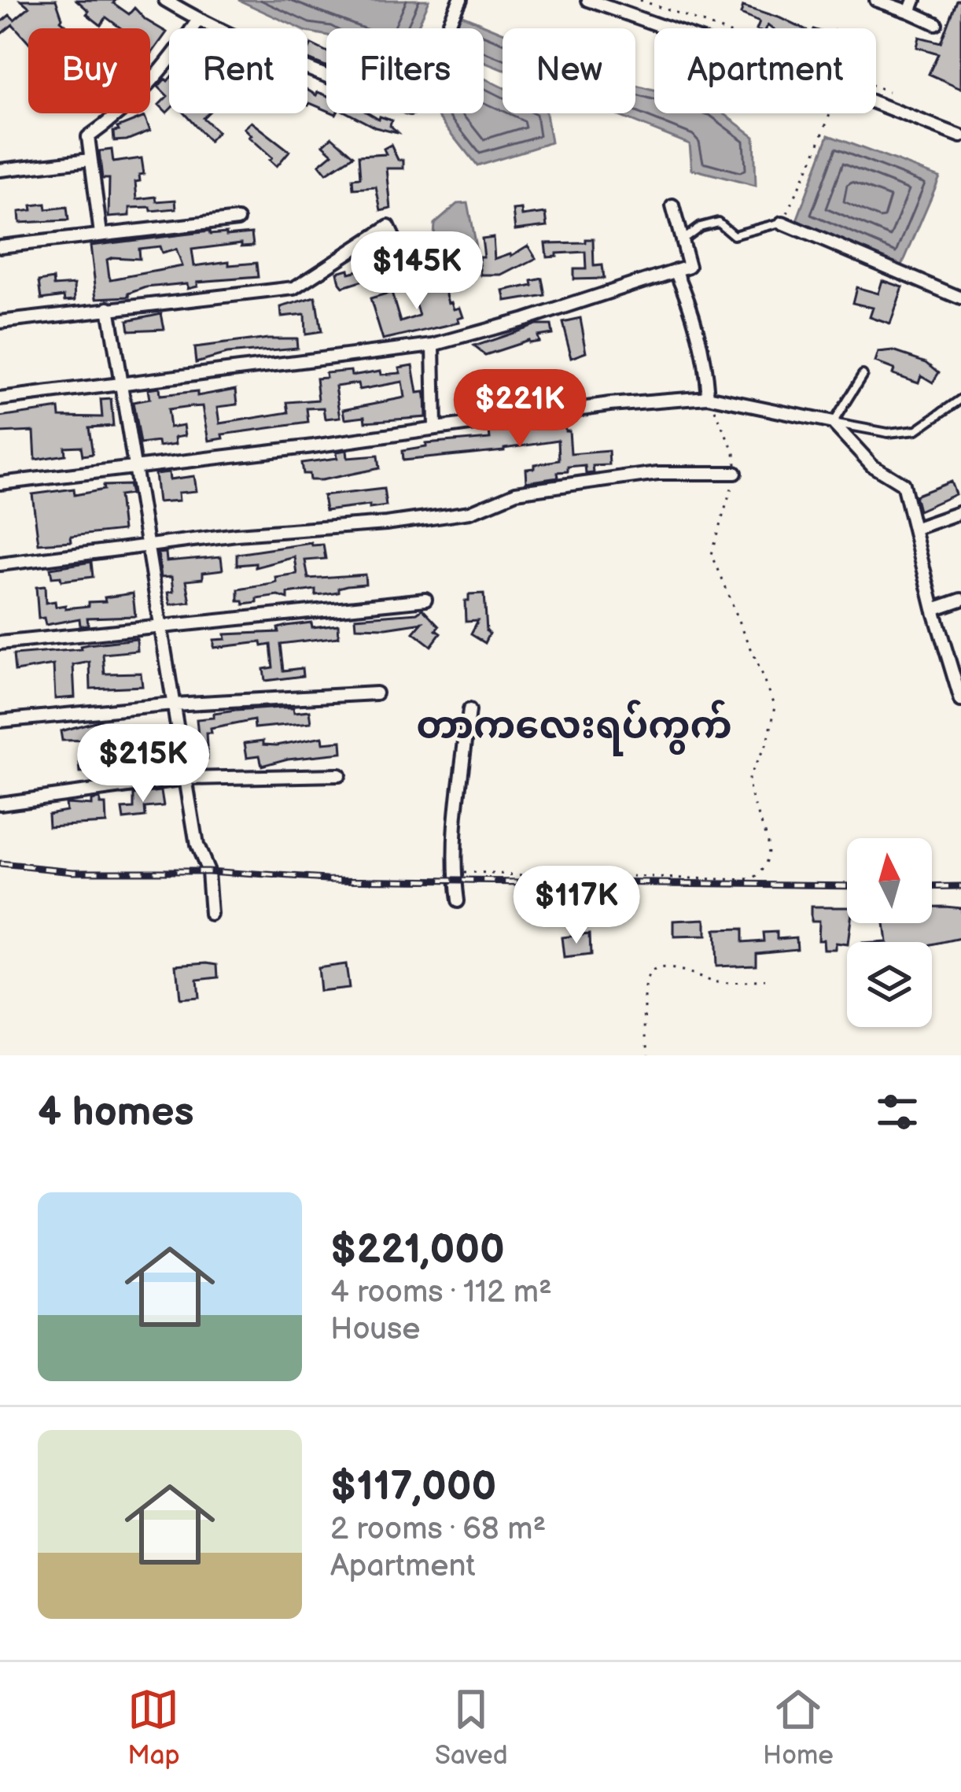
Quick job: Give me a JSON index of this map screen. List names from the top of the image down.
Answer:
{
  "districts": ["တာကလေးရပ်ကွက်"],
  "north": "top",
  "page": {
    "chip": [
      "Buy",
      "Rent",
      "Filters",
      "New",
      "Apartment"
    ],
    "price": [
      "$145K",
      "$221K",
      "$215K",
      "$117K"
    ],
    "heading": "4 homes",
    "list": [
      {
        "name": "$221,000",
        "note": "4 rooms · 112 m² · House"
      },
      {
        "name": "$117,000",
        "note": "2 rooms · 68 m² · Apartment"
      }
    ],
    "tabs": ["Map", "Saved", "Home"]
  }
}
